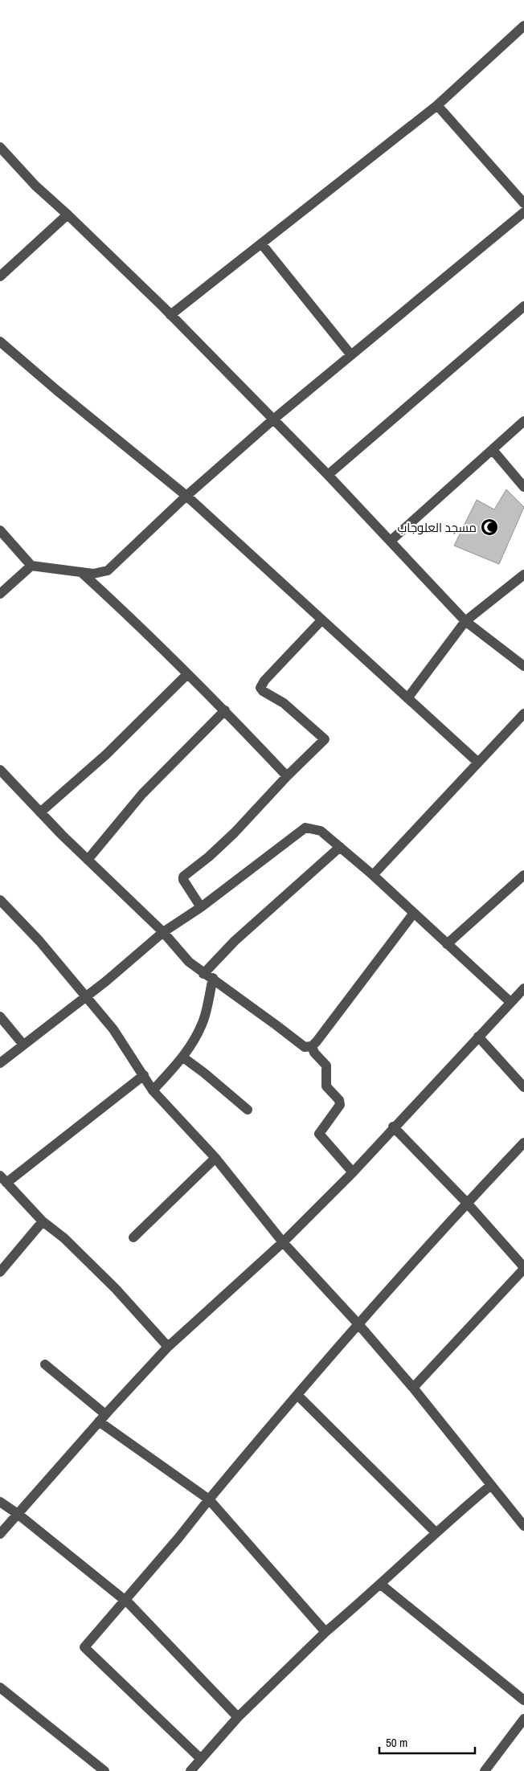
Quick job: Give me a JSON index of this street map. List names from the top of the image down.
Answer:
{
  "places": {
    "mosque": ["مسجد العلوجاب"]
  },
  "scale_bar": "50 m"
}
